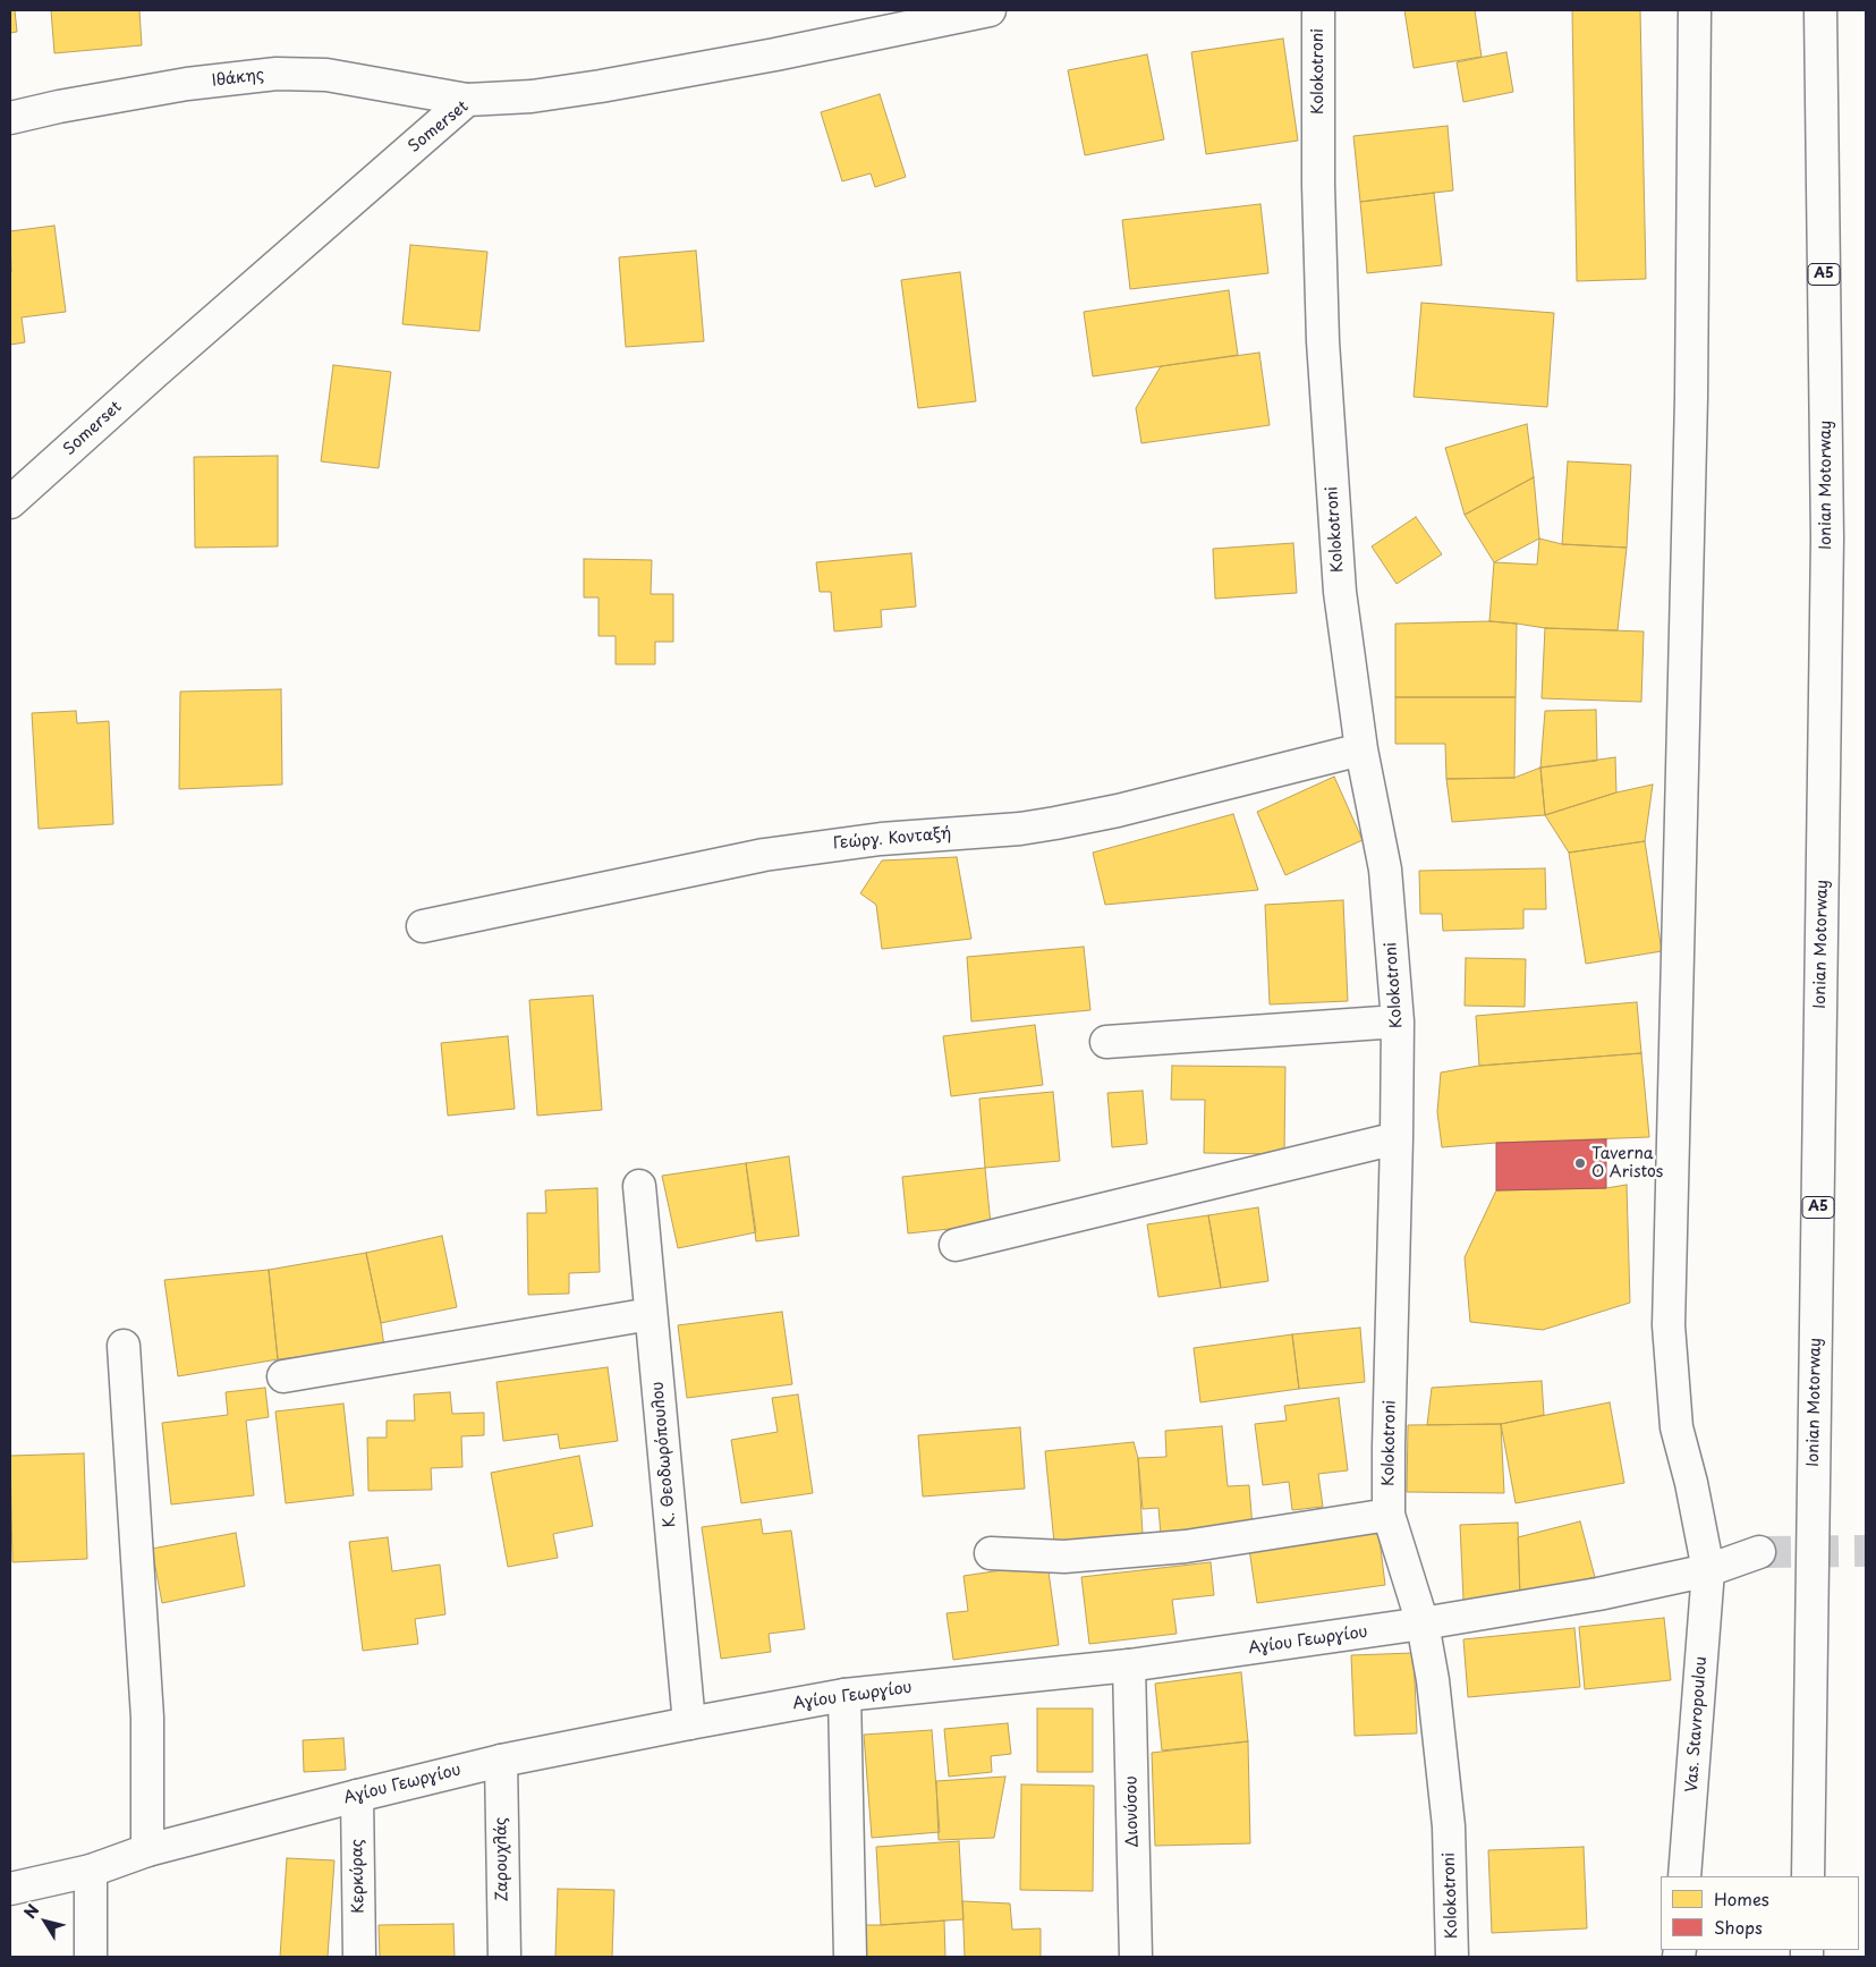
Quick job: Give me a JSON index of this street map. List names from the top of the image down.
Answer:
{
  "streets": {
    "main road": [
      "Kolokotroni",
      "Ιθάκης",
      "Somerset",
      "Α5",
      "Ionian Motorway",
      "Γεώργ. Κονταξή",
      "Κ. Θεοδωρόπουλου",
      "Αγίου Γεωργίου",
      "Vas. Stavropoulou",
      "Διονύσου",
      "Ζαρουχλάς",
      "Κερκύρας"
    ]
  },
  "crossings": [
    ["Kolokotroni", "Γεώργ. Κονταξή"],
    ["Kolokotroni", "Αγίου Γεωργίου"],
    ["Ιθάκης", "Somerset"],
    ["Κ. Θεοδωρόπουλου", "Αγίου Γεωργίου"],
    ["Αγίου Γεωργίου", "Vas. Stavropoulou"],
    ["Αγίου Γεωργίου", "Διονύσου"],
    ["Αγίου Γεωργίου", "Ζαρουχλάς"],
    ["Αγίου Γεωργίου", "Κερκύρας"]
  ],
  "places": ["Taverna O Aristos"],
  "legend": ["Homes", "Shops"],
  "north": "top left"
}
